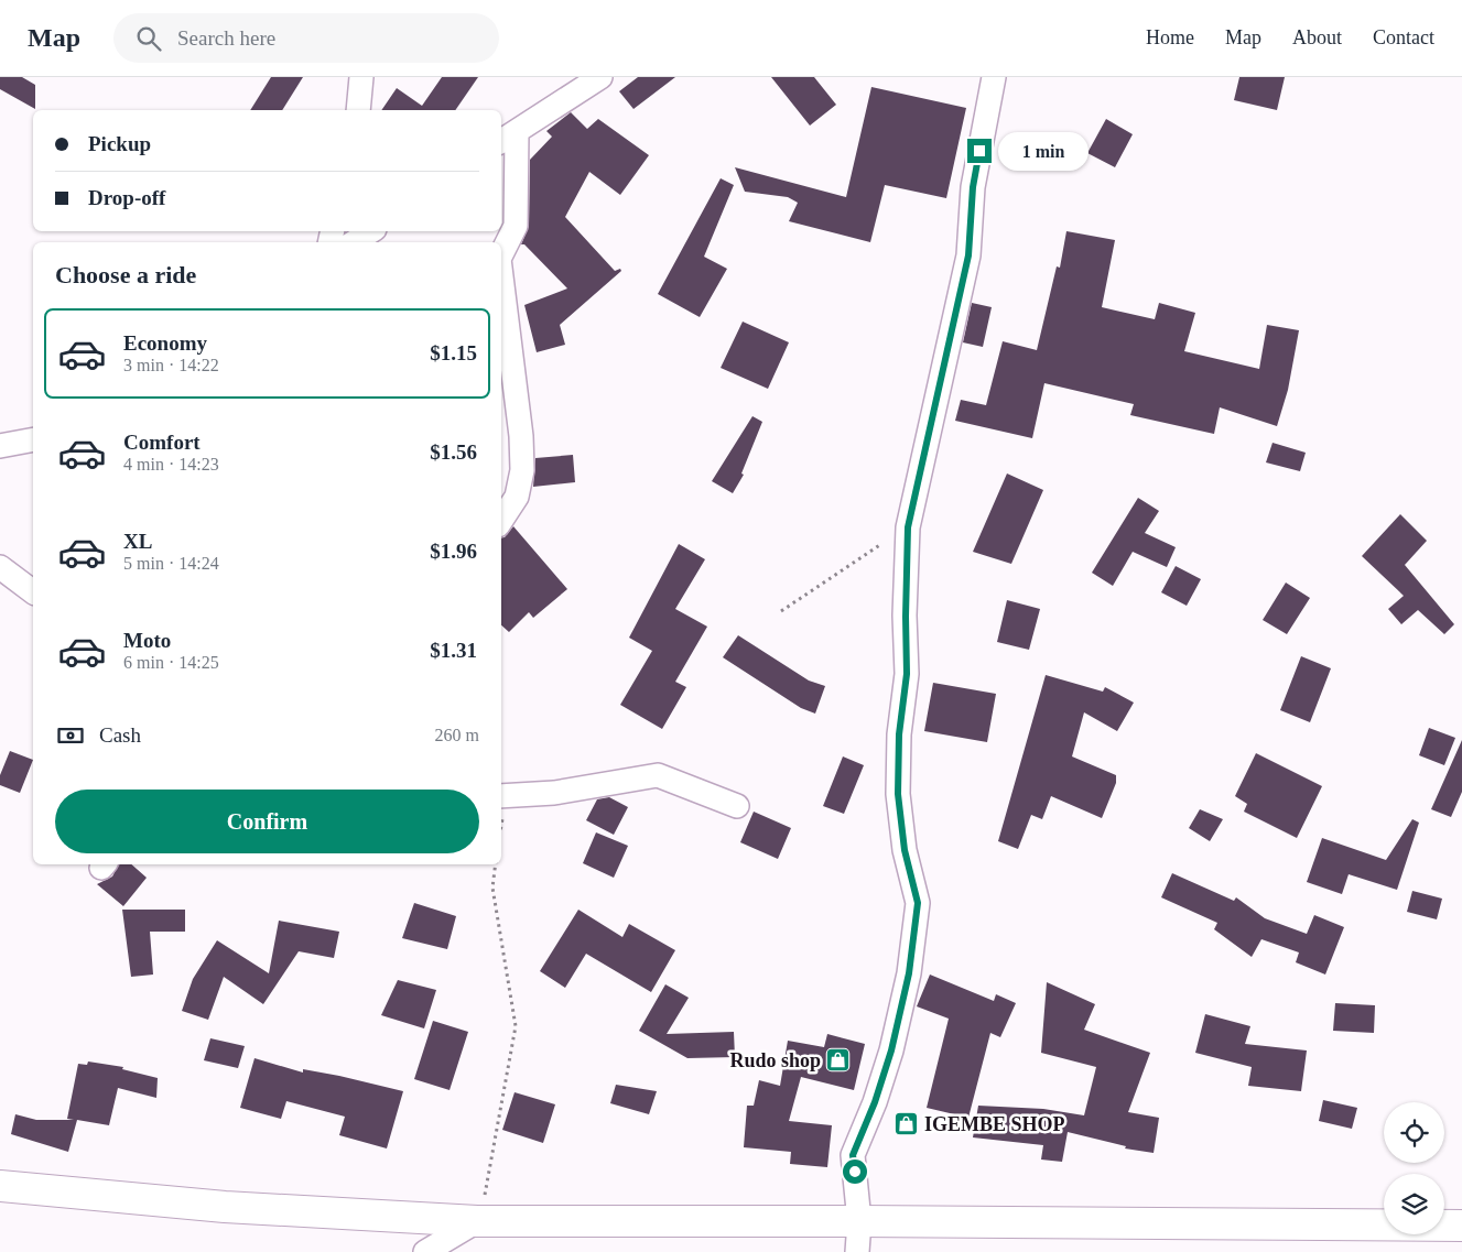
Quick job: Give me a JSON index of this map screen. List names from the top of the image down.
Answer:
{
  "places": {
    "shop": ["Rudo shop", "IGEMBE SHOP"]
  },
  "page": {
    "header": "Map",
    "search": "Search here",
    "nav": [
      "Home",
      "Map",
      "About",
      "Contact"
    ],
    "banner": ["Pickup", "Drop-off"],
    "bubble": "1 min",
    "heading": "Choose a ride",
    "list": [
      {
        "name": "Economy",
        "note": "3 min · 14:22",
        "value": "$1.15"
      },
      {
        "name": "Comfort",
        "note": "4 min · 14:23",
        "value": "$1.56"
      },
      {
        "name": "XL",
        "note": "5 min · 14:24",
        "value": "$1.96"
      },
      {
        "name": "Moto",
        "note": "6 min · 14:25",
        "value": "$1.31"
      }
    ],
    "pay": ["Cash", "260 m"],
    "buttons": "Confirm"
  }
}
